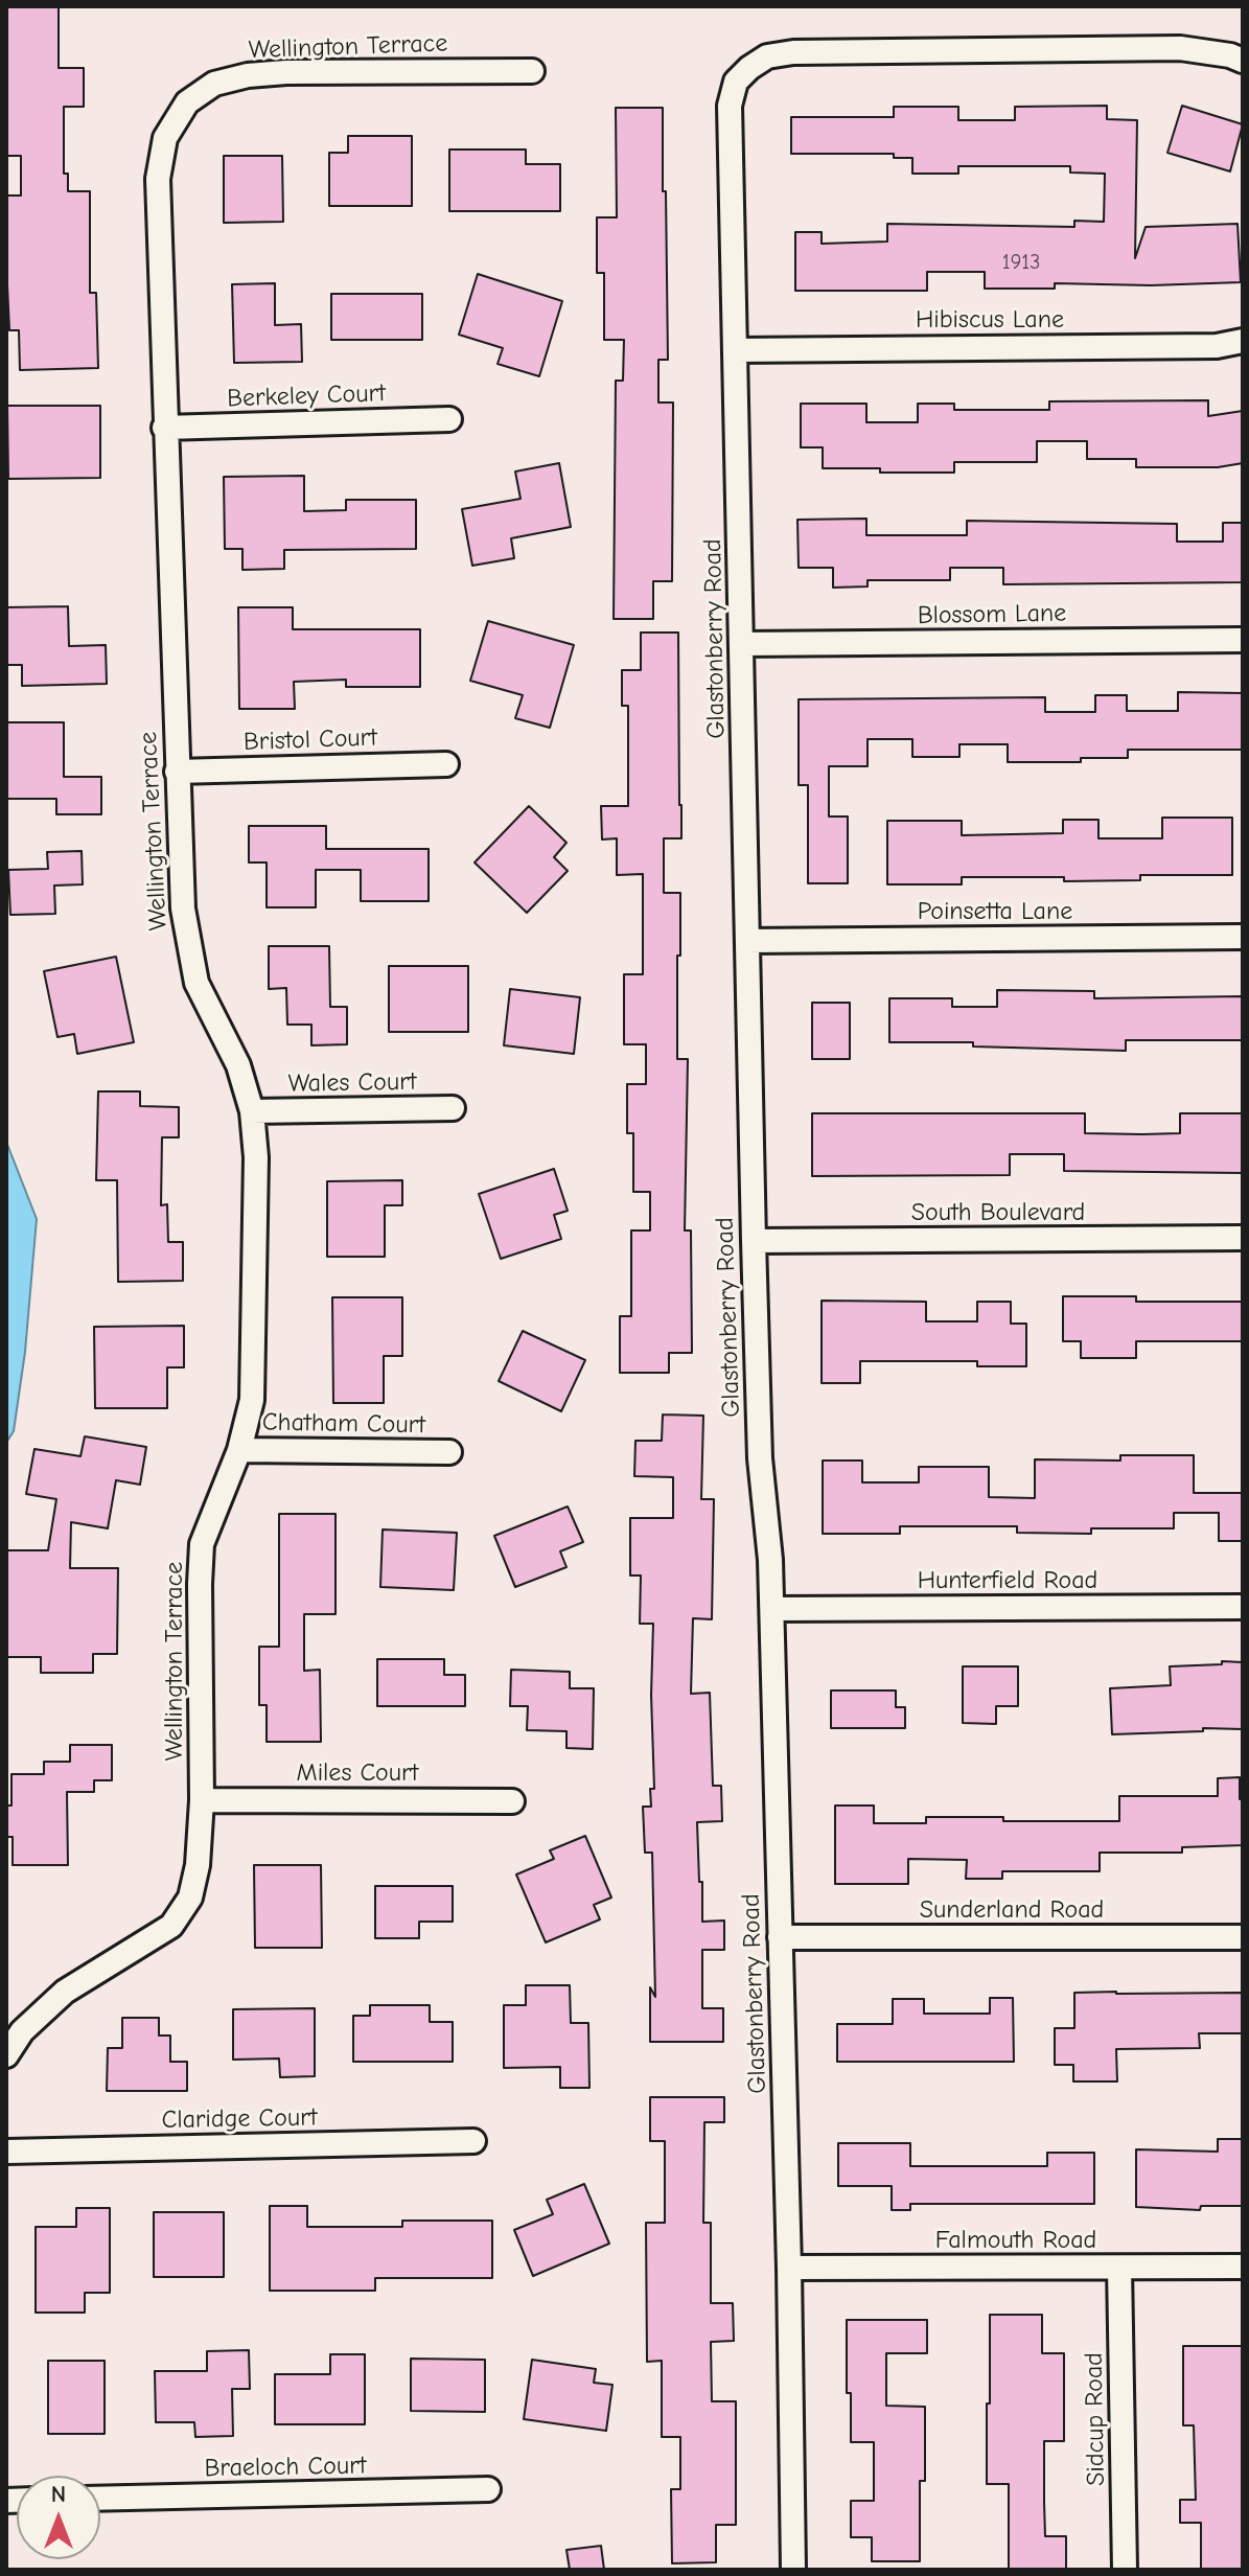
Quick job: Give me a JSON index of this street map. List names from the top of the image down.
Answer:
{
  "streets": {
    "street": [
      "Wellington Terrace",
      "Hibiscus Lane",
      "Berkeley Court",
      "Blossom Lane",
      "Glastonberry Road",
      "Bristol Court",
      "Poinsetta Lane",
      "Wales Court",
      "South Boulevard",
      "Chatham Court",
      "Hunterfield Road",
      "Miles Court",
      "Sunderland Road",
      "Claridge Court",
      "Falmouth Road",
      "Sidcup Road",
      "Braeloch Court"
    ]
  },
  "crossings": [
    ["Wellington Terrace", "Berkeley Court"],
    ["Wellington Terrace", "Bristol Court"],
    ["Wellington Terrace", "Wales Court"],
    ["Wellington Terrace", "Chatham Court"],
    ["Wellington Terrace", "Miles Court"],
    ["Hibiscus Lane", "Glastonberry Road"],
    ["Blossom Lane", "Glastonberry Road"],
    ["Glastonberry Road", "Poinsetta Lane"],
    ["Glastonberry Road", "South Boulevard"],
    ["Glastonberry Road", "Hunterfield Road"],
    ["Glastonberry Road", "Sunderland Road"],
    ["Glastonberry Road", "Falmouth Road"],
    ["Falmouth Road", "Sidcup Road"]
  ],
  "house_numbers": ["1913"],
  "north": "top"
}
